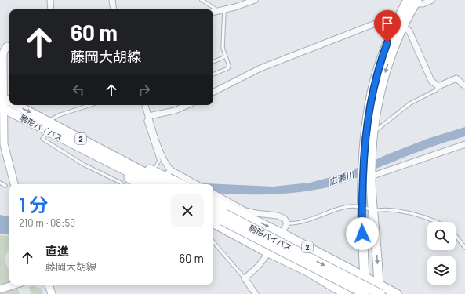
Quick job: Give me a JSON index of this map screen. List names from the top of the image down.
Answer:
{
  "streets": {
    "main road": ["駒形バイパス", "2"]
  },
  "crossings": [
    ["駒形バイパス", "2"]
  ],
  "water": ["広瀬川"],
  "page": {
    "turn": ["60 m", "藤岡大胡線"],
    "heading": ["1 分", "210 m · 08:59"],
    "list": [
      {
        "name": "直進",
        "note": "藤岡大胡線",
        "value": "60 m"
      }
    ]
  }
}
